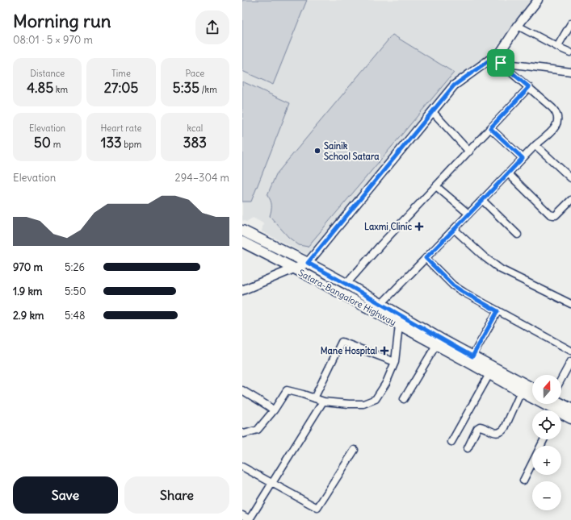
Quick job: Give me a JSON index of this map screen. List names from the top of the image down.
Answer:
{
  "streets": {
    "main road": ["Satara-Bangalore Highway"]
  },
  "places": {
    "other": ["Sainik School Satara"],
    "health": ["Laxmi Clinic", "Mane Hospital"]
  },
  "north": "top",
  "page": {
    "heading": ["Morning run", "08:01 · 5 × 970 m"],
    "stats": [
      ["Distance", "4.85 km"],
      ["Time", "27:05"],
      ["Pace", "5:35 /km"],
      ["Elevation", "50 m"],
      ["Heart rate", "133 bpm"],
      ["kcal", "383"]
    ],
    "chart": ["Elevation", "294–304 m"],
    "list": [
      {
        "name": "970 m",
        "note": "5:26"
      },
      {
        "name": "1.9 km",
        "note": "5:50"
      },
      {
        "name": "2.9 km",
        "note": "5:48"
      }
    ],
    "map_buttons": ["+", "−"],
    "buttons": ["Save", "Share"]
  }
}
